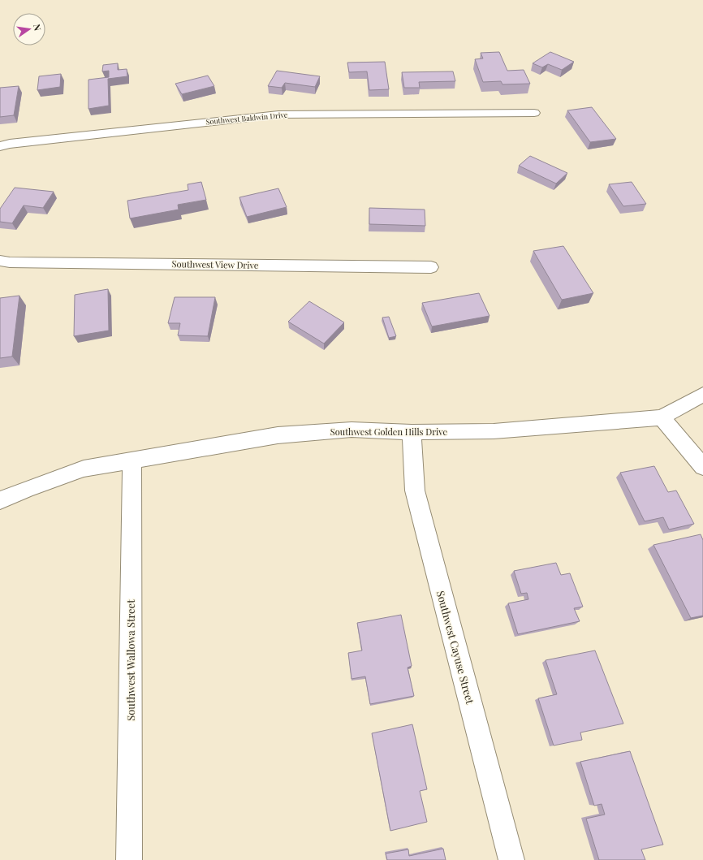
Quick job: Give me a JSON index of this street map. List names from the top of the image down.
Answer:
{
  "streets": {
    "street": [
      "Southwest Baldwin Drive",
      "Southwest View Drive",
      "Southwest Golden Hills Drive",
      "Southwest Cayuse Street",
      "Southwest Wallowa Street"
    ]
  },
  "crossings": [
    ["Southwest Golden Hills Drive", "Southwest Cayuse Street"],
    ["Southwest Golden Hills Drive", "Southwest Wallowa Street"]
  ],
  "north": "right"
}
